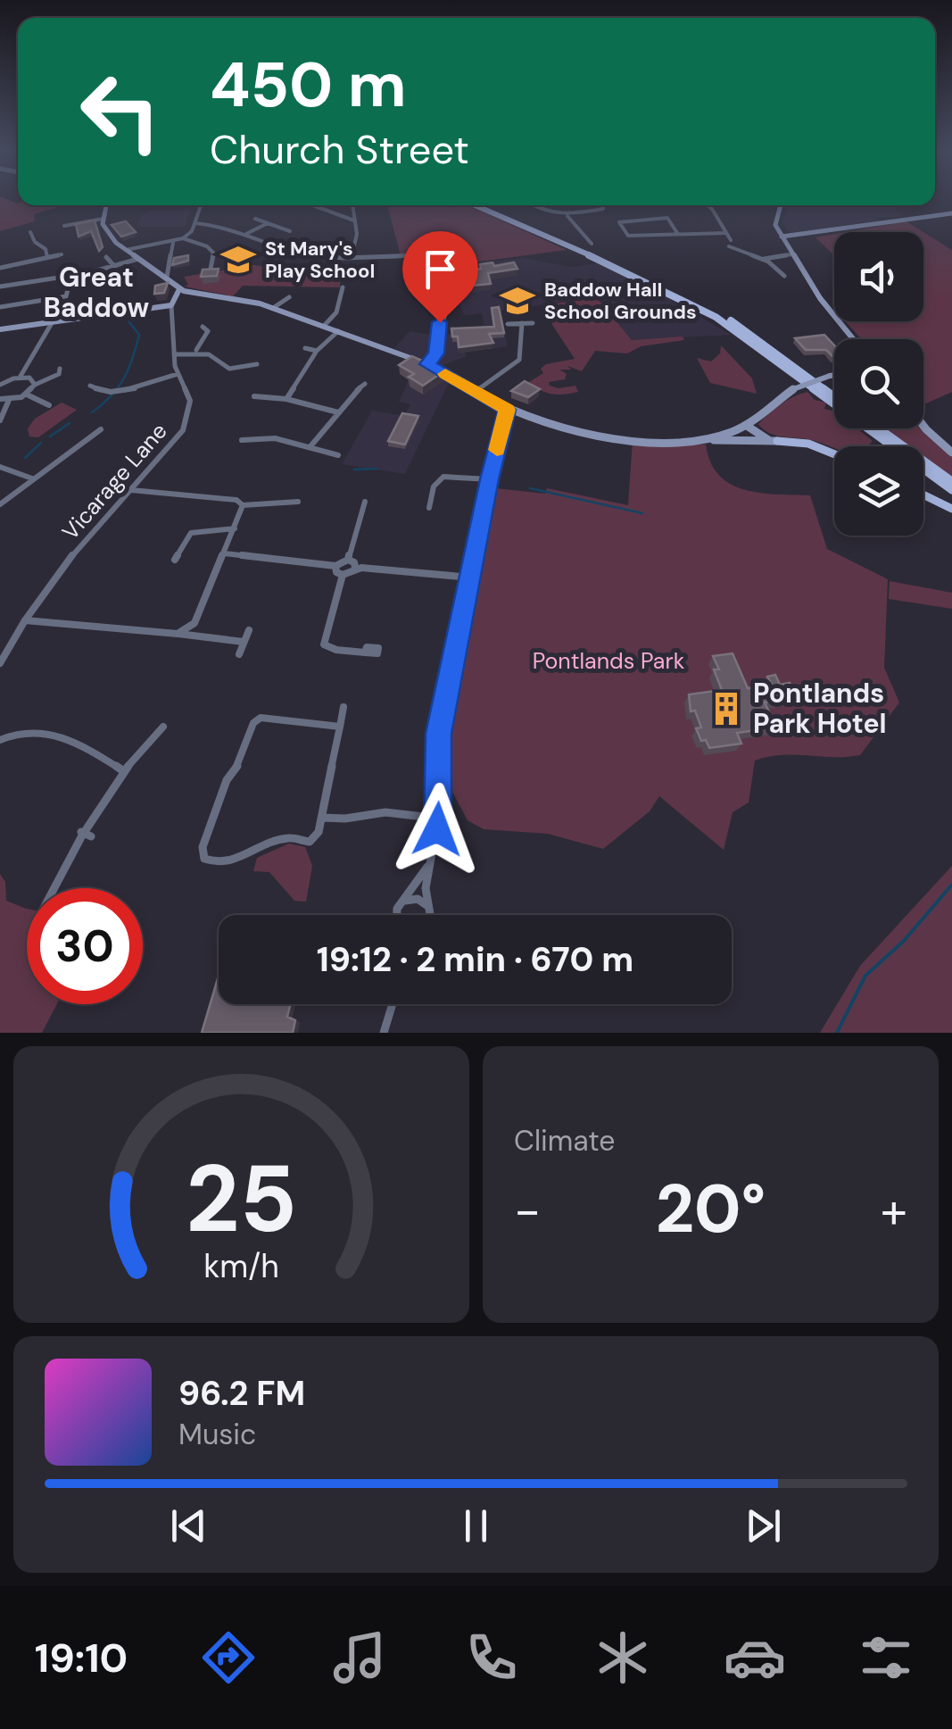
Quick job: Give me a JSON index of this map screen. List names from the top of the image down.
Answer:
{
  "streets": {
    "street": ["Vicarage Lane"]
  },
  "districts": ["Great Baddow"],
  "parks": ["Pontlands Park"],
  "places": {
    "school or university": ["St Mary's Play School", "Baddow Hall School Grounds"],
    "building": ["Pontlands Park Hotel"]
  },
  "page": {
    "turn": ["450 m", "Church Street"],
    "limit": "30",
    "trip": "19:12 · 2 min · 670 m",
    "tile": "Climate",
    "heat": ["−", "20°", "+"],
    "song": ["96.2 FM", "Music"],
    "tabs": "19:10",
    "gauge": ["25", "km/h"]
  }
}
